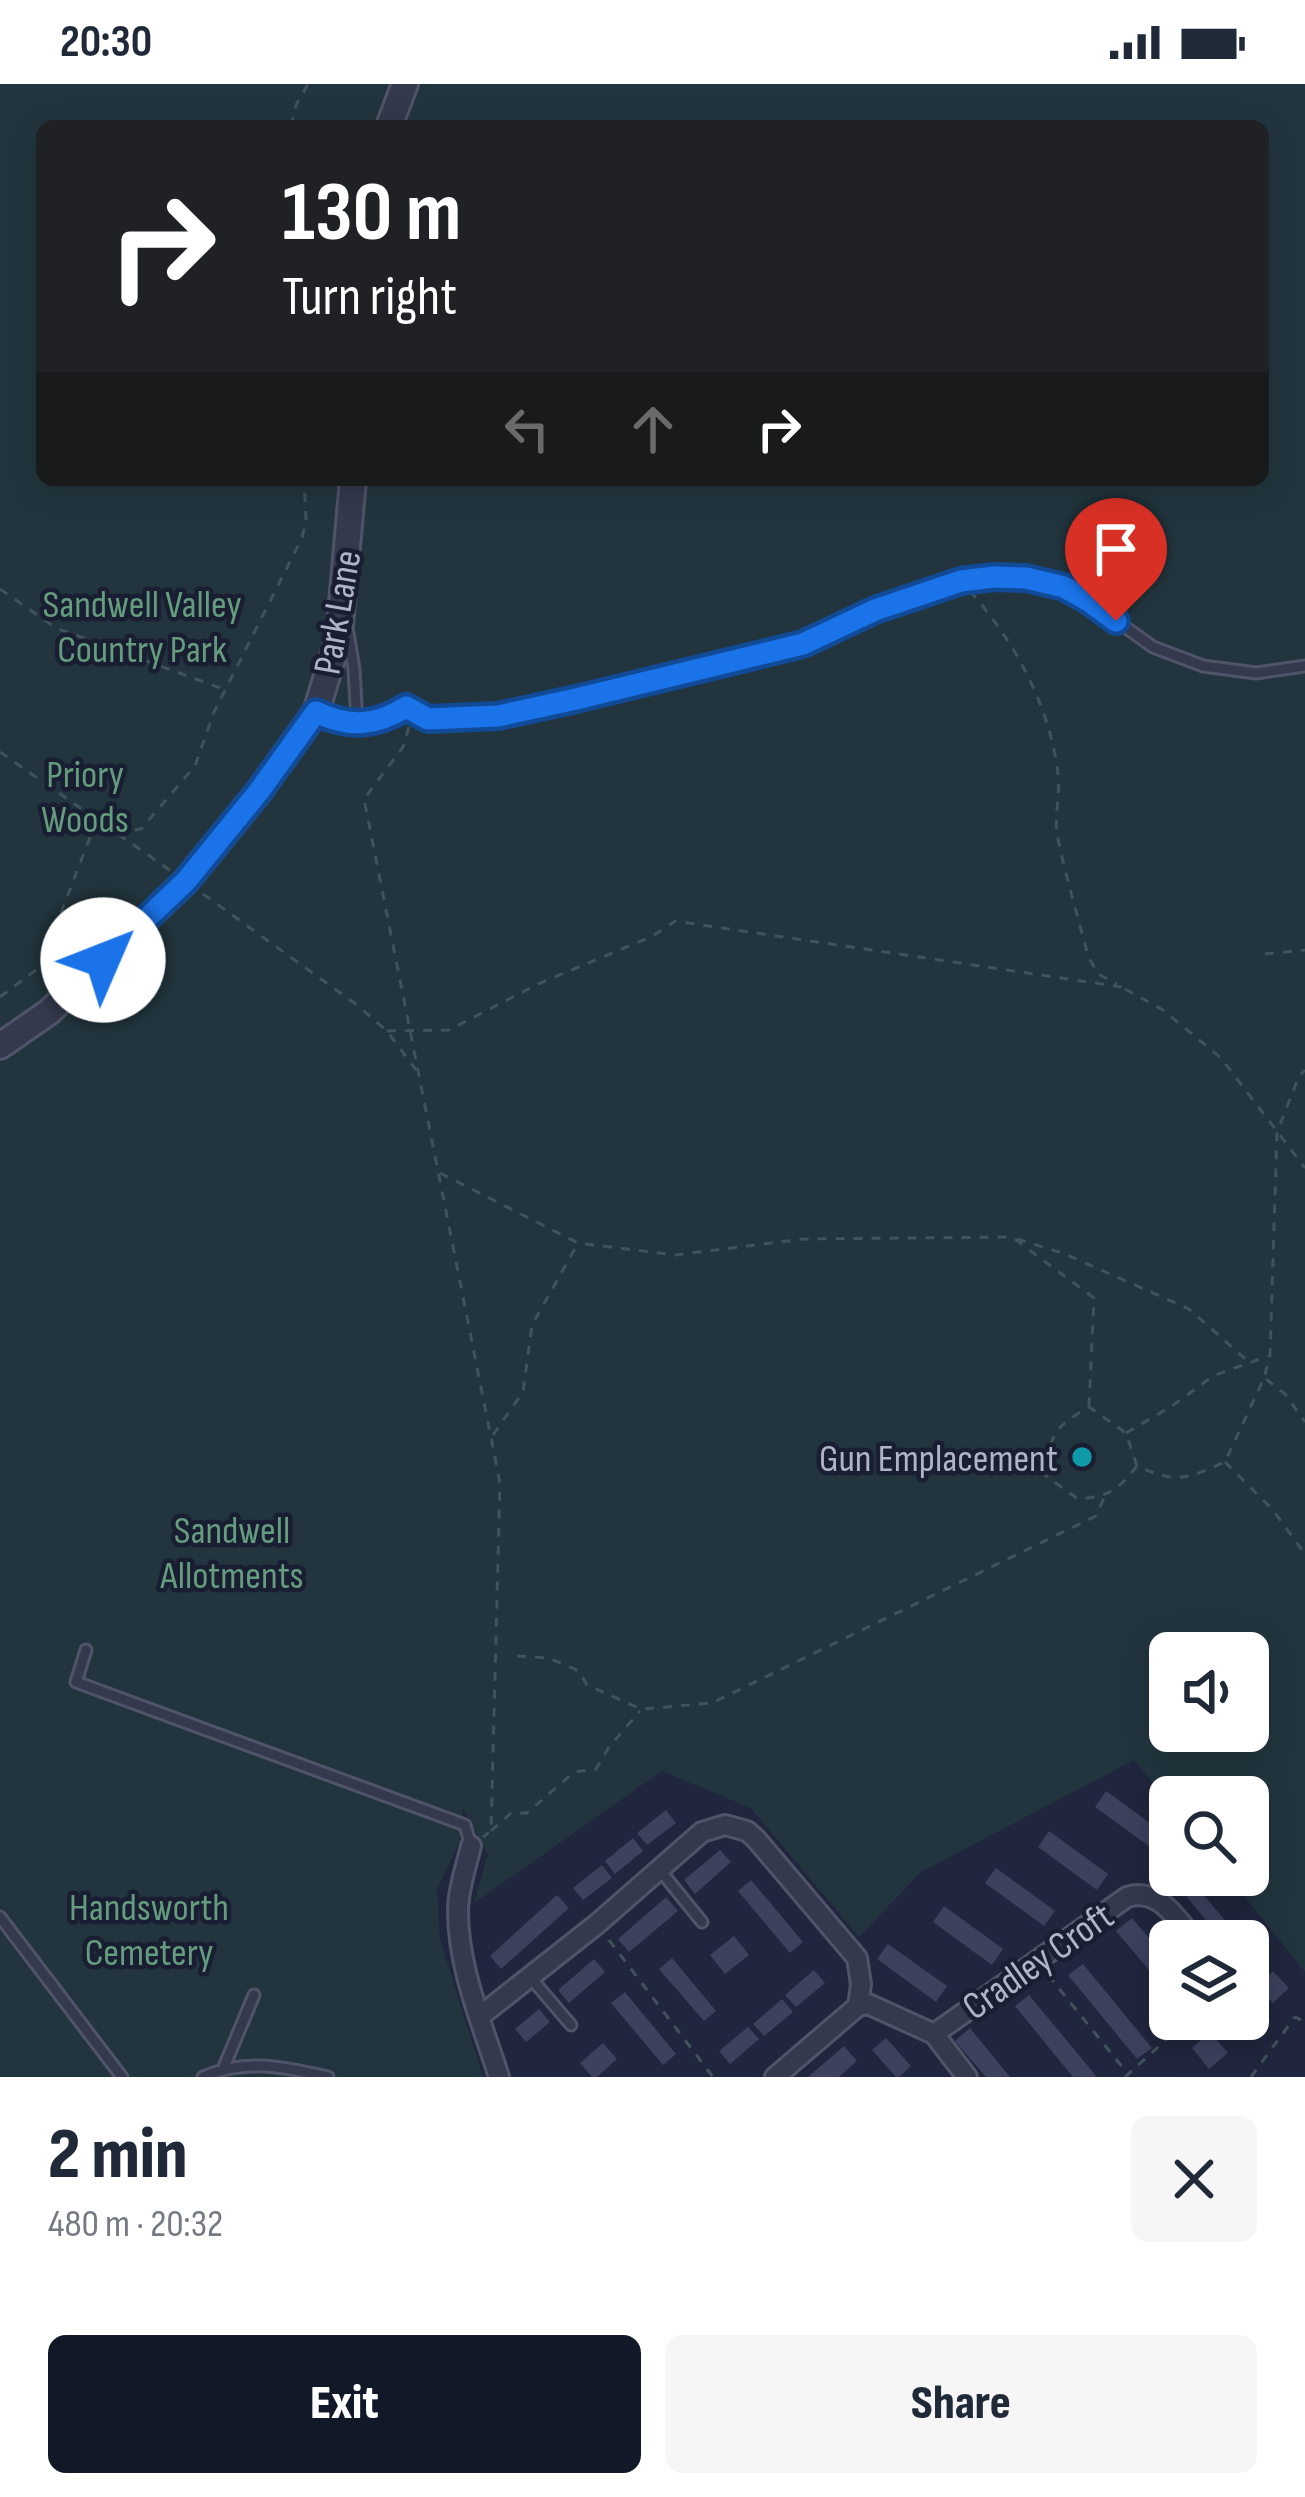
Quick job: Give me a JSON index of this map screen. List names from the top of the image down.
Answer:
{
  "streets": {
    "street": ["Park Lane", "Cradley Croft"]
  },
  "parks": [
    "Sandwell Valley Country Park",
    "Priory Woods",
    "Sandwell Allotments",
    "Handsworth Cemetery"
  ],
  "places": ["Gun Emplacement"],
  "page": {
    "status": "20:30",
    "turn": ["130 m", "Turn right"],
    "heading": ["2 min", "480 m · 20:32"],
    "buttons": ["Exit", "Share"]
  }
}
